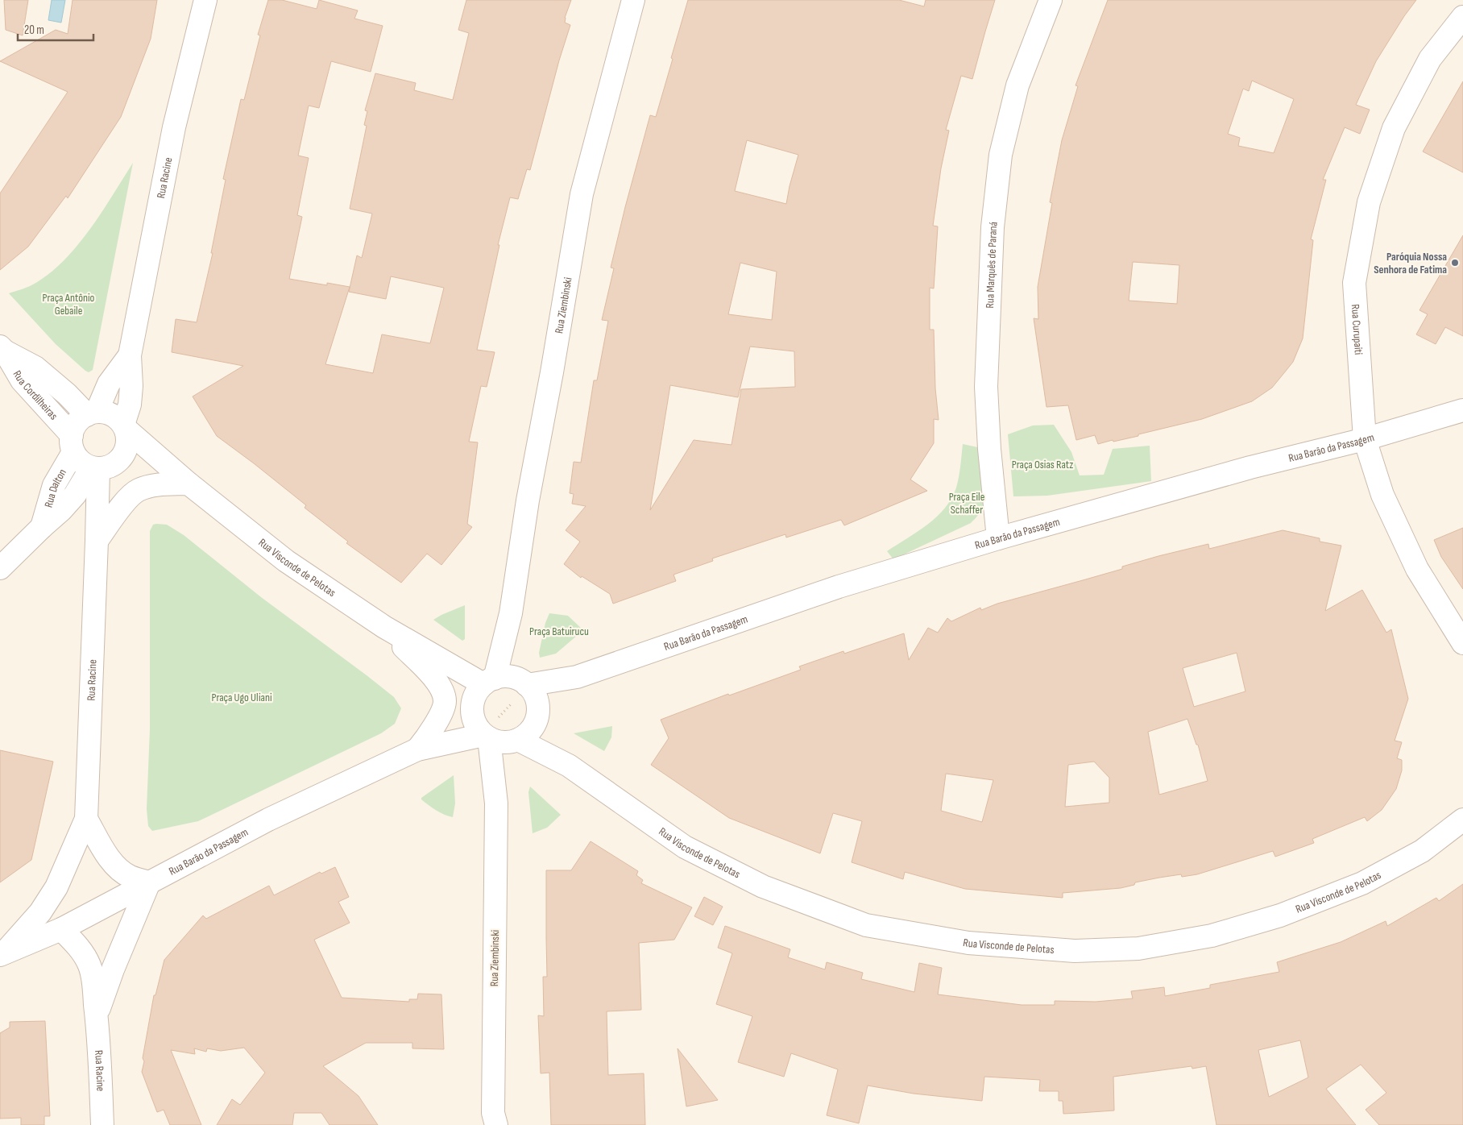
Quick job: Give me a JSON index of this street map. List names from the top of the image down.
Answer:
{
  "streets": {
    "street": [
      "Rua Racine",
      "Rua Marquês de Paraná",
      "Rua Ziembinski",
      "Rua Curupaiti",
      "Rua Cordilheiras",
      "Rua Barão da Passagem",
      "Rua Dalton",
      "Rua Visconde de Pelotas"
    ]
  },
  "crossings": [
    ["Rua Racine", "Rua Cordilheiras"],
    ["Rua Racine", "Rua Barão da Passagem"],
    ["Rua Racine", "Rua Dalton"],
    ["Rua Racine", "Rua Visconde de Pelotas"],
    ["Rua Marquês de Paraná", "Rua Barão da Passagem"],
    ["Rua Ziembinski", "Rua Barão da Passagem"],
    ["Rua Ziembinski", "Rua Visconde de Pelotas"],
    ["Rua Curupaiti", "Rua Barão da Passagem"],
    ["Rua Cordilheiras", "Rua Dalton"],
    ["Rua Cordilheiras", "Rua Visconde de Pelotas"],
    ["Rua Barão da Passagem", "Rua Visconde de Pelotas"],
    ["Rua Dalton", "Rua Visconde de Pelotas"]
  ],
  "parks": [
    "Praça Antônio Gebaile",
    "Praça Osias Ratz",
    "Praça Eile Schaffer",
    "Praça Batuirucu",
    "Praça Ugo Uliani"
  ],
  "places": ["Paróquia Nossa Senhora de Fatima"],
  "scale_bar": "20 m"
}
